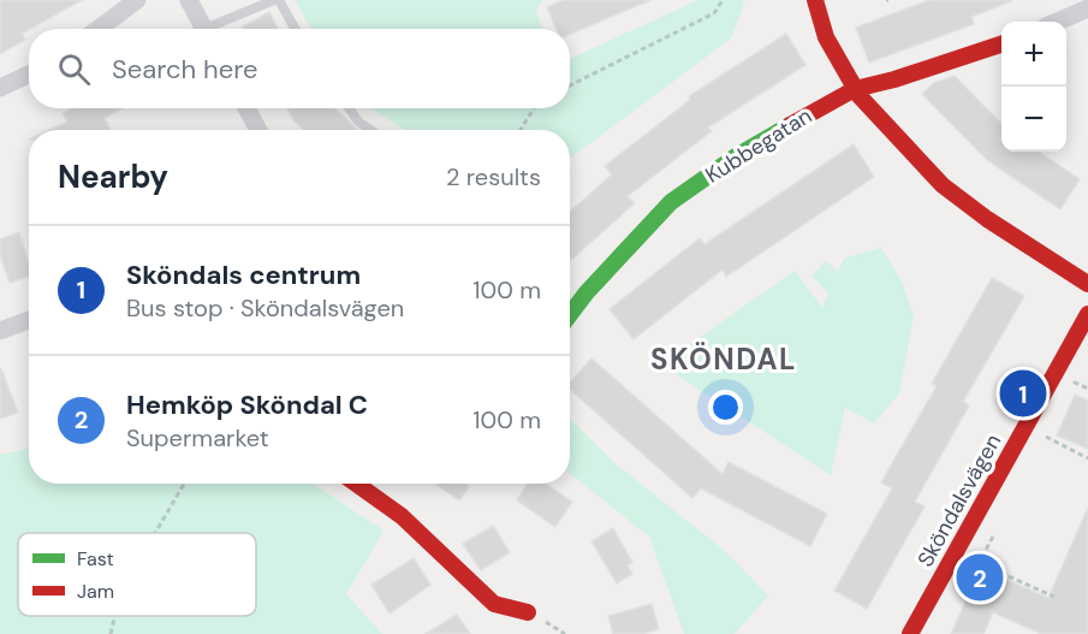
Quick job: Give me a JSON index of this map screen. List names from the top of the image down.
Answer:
{
  "streets": {
    "street": ["Kubbegatan", "Sköndalsvägen"]
  },
  "districts": ["SKÖNDAL"],
  "legend": ["Fast", "Jam"],
  "page": {
    "map_buttons": ["+", "−"],
    "search": "Search here",
    "heading": ["Nearby", "2 results"],
    "list": [
      {
        "mark": "1",
        "name": "Sköndals centrum",
        "note": "Bus stop · Sköndalsvägen",
        "value": "100 m"
      },
      {
        "mark": "2",
        "name": "Hemköp Sköndal C",
        "note": "Supermarket",
        "value": "100 m"
      }
    ],
    "pins": ["1", "2"]
  }
}
